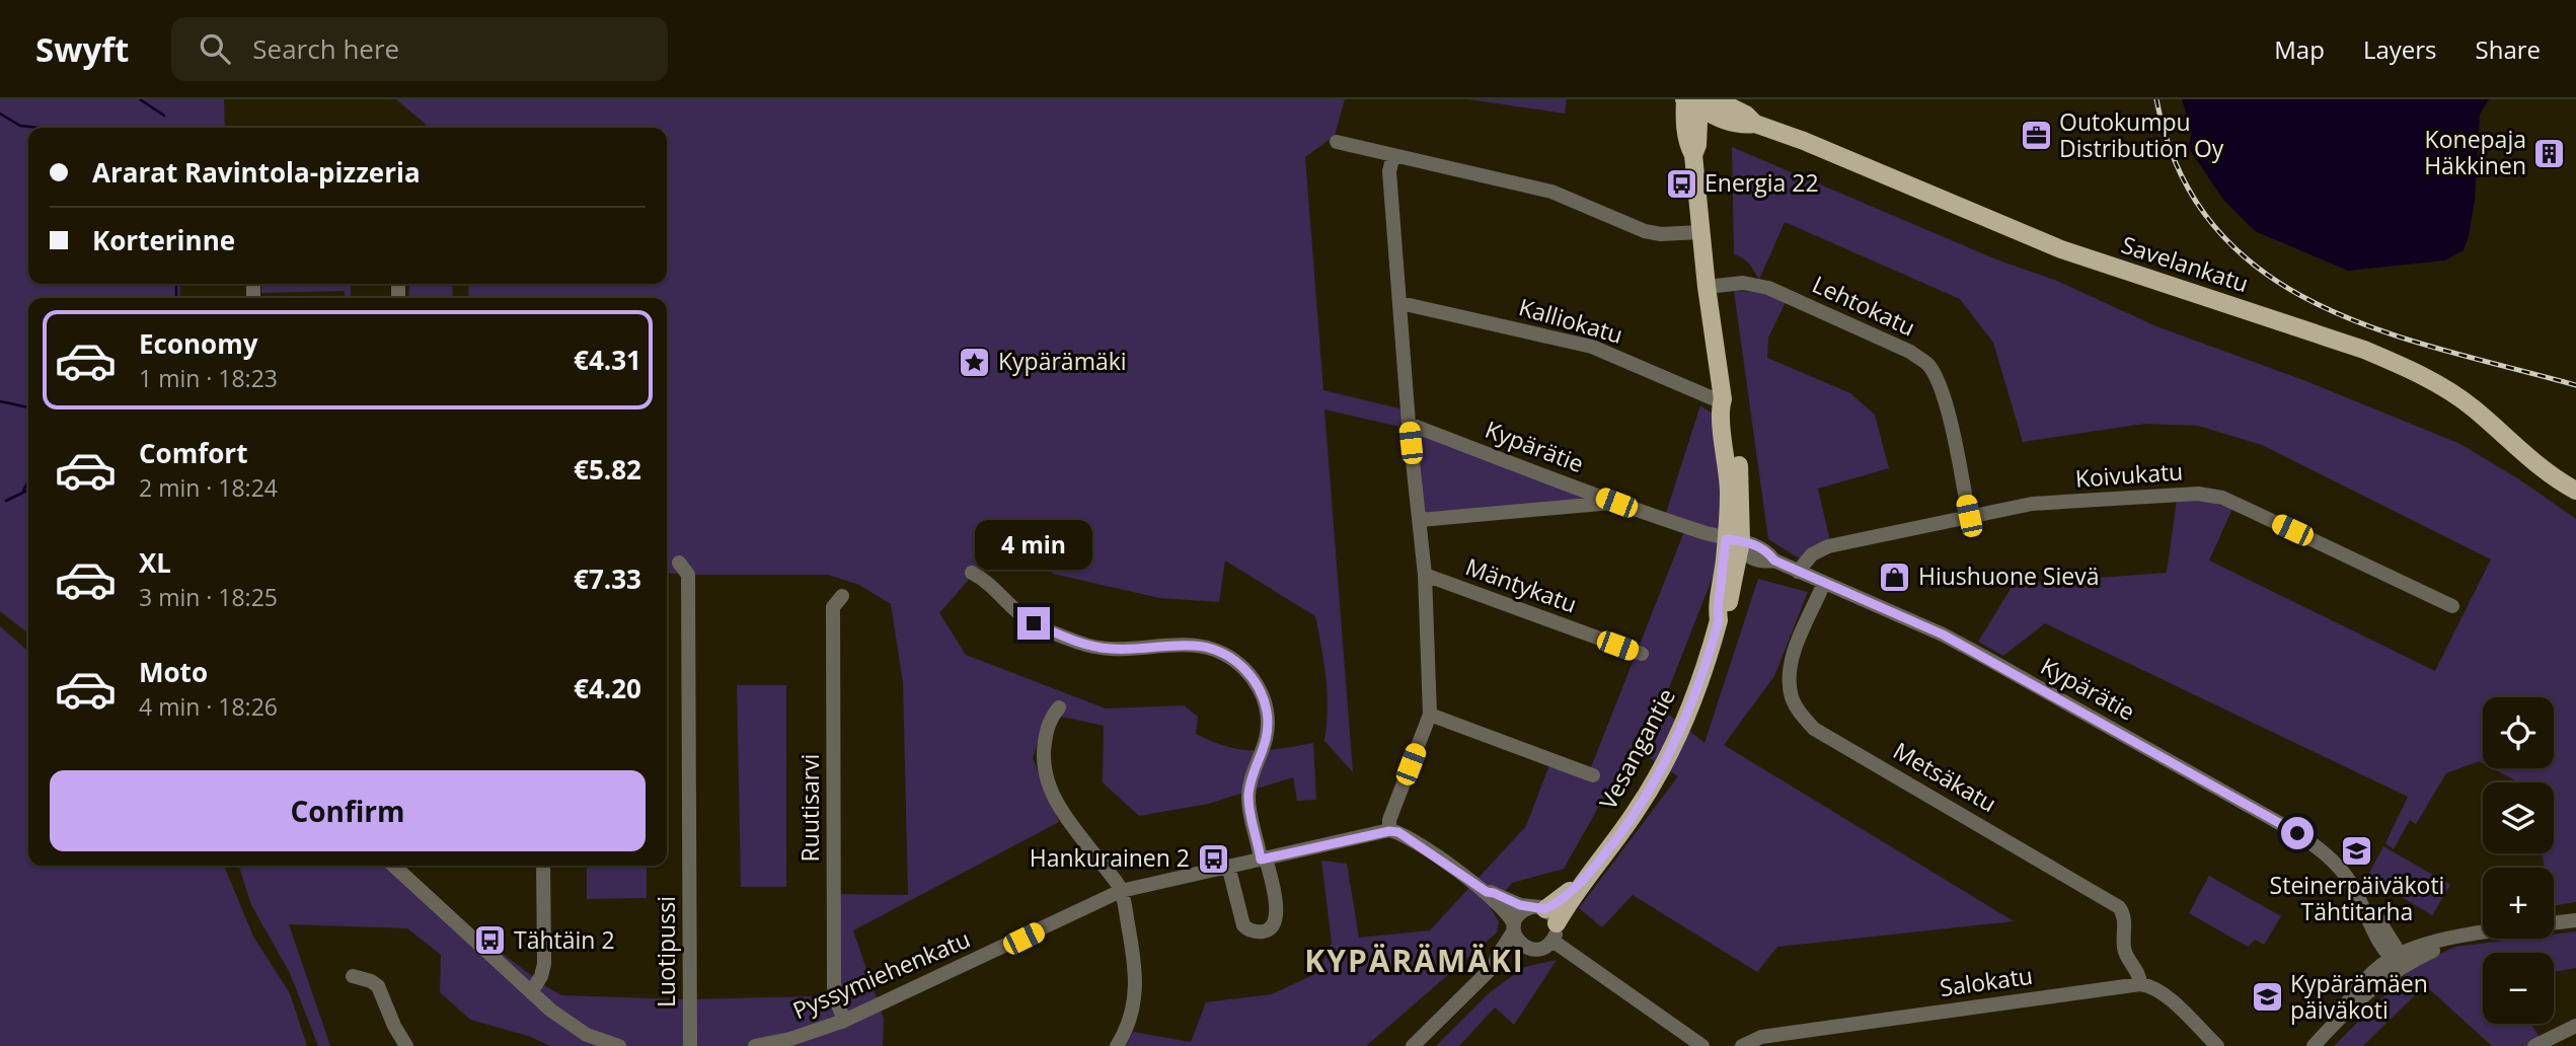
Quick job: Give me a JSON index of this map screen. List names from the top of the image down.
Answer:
{
  "streets": {
    "main road": ["Savelankatu", "Vesangantie"],
    "street": [
      "Lehtokatu",
      "Kalliokatu",
      "Kypärätie",
      "Koivukatu",
      "Mäntykatu",
      "Metsäkatu",
      "Ruutisarvi",
      "Luotipussi",
      "Pyssymiehenkatu",
      "Salokatu"
    ]
  },
  "crossings": [
    ["Savelankatu", "Vesangantie"],
    ["Lehtokatu", "Koivukatu"],
    ["Lehtokatu", "Vesangantie"],
    ["Kalliokatu", "Vesangantie"],
    ["Kypärätie", "Koivukatu"],
    ["Kypärätie", "Vesangantie"],
    ["Kypärätie", "Metsäkatu"],
    ["Metsäkatu", "Salokatu"],
    ["Ruutisarvi", "Pyssymiehenkatu"]
  ],
  "districts": ["KYPÄRÄMÄKI"],
  "places": {
    "office": ["Outokumpu Distribution Oy"],
    "building": ["Konepaja Häkkinen"],
    "bus stop": ["Energia 22", "Hankurainen 2", "Tähtäin 2"],
    "place": ["Kypärämäki"],
    "shop": ["Hiushuone Sievä"],
    "school or university": ["Steinerpäiväkoti Tähtitarha", "Kypärämäen päiväkoti"]
  },
  "page": {
    "header": "Swyft",
    "search": "Search here",
    "nav": ["Map", "Layers", "Share"],
    "banner": ["Ararat Ravintola-pizzeria", "Korterinne"],
    "list": [
      {
        "name": "Economy",
        "note": "1 min · 18:23",
        "value": "€4.31"
      },
      {
        "name": "Comfort",
        "note": "2 min · 18:24",
        "value": "€5.82"
      },
      {
        "name": "XL",
        "note": "3 min · 18:25",
        "value": "€7.33"
      },
      {
        "name": "Moto",
        "note": "4 min · 18:26",
        "value": "€4.20"
      }
    ],
    "bubble": "4 min",
    "map_buttons": ["+", "−"],
    "buttons": "Confirm"
  }
}
